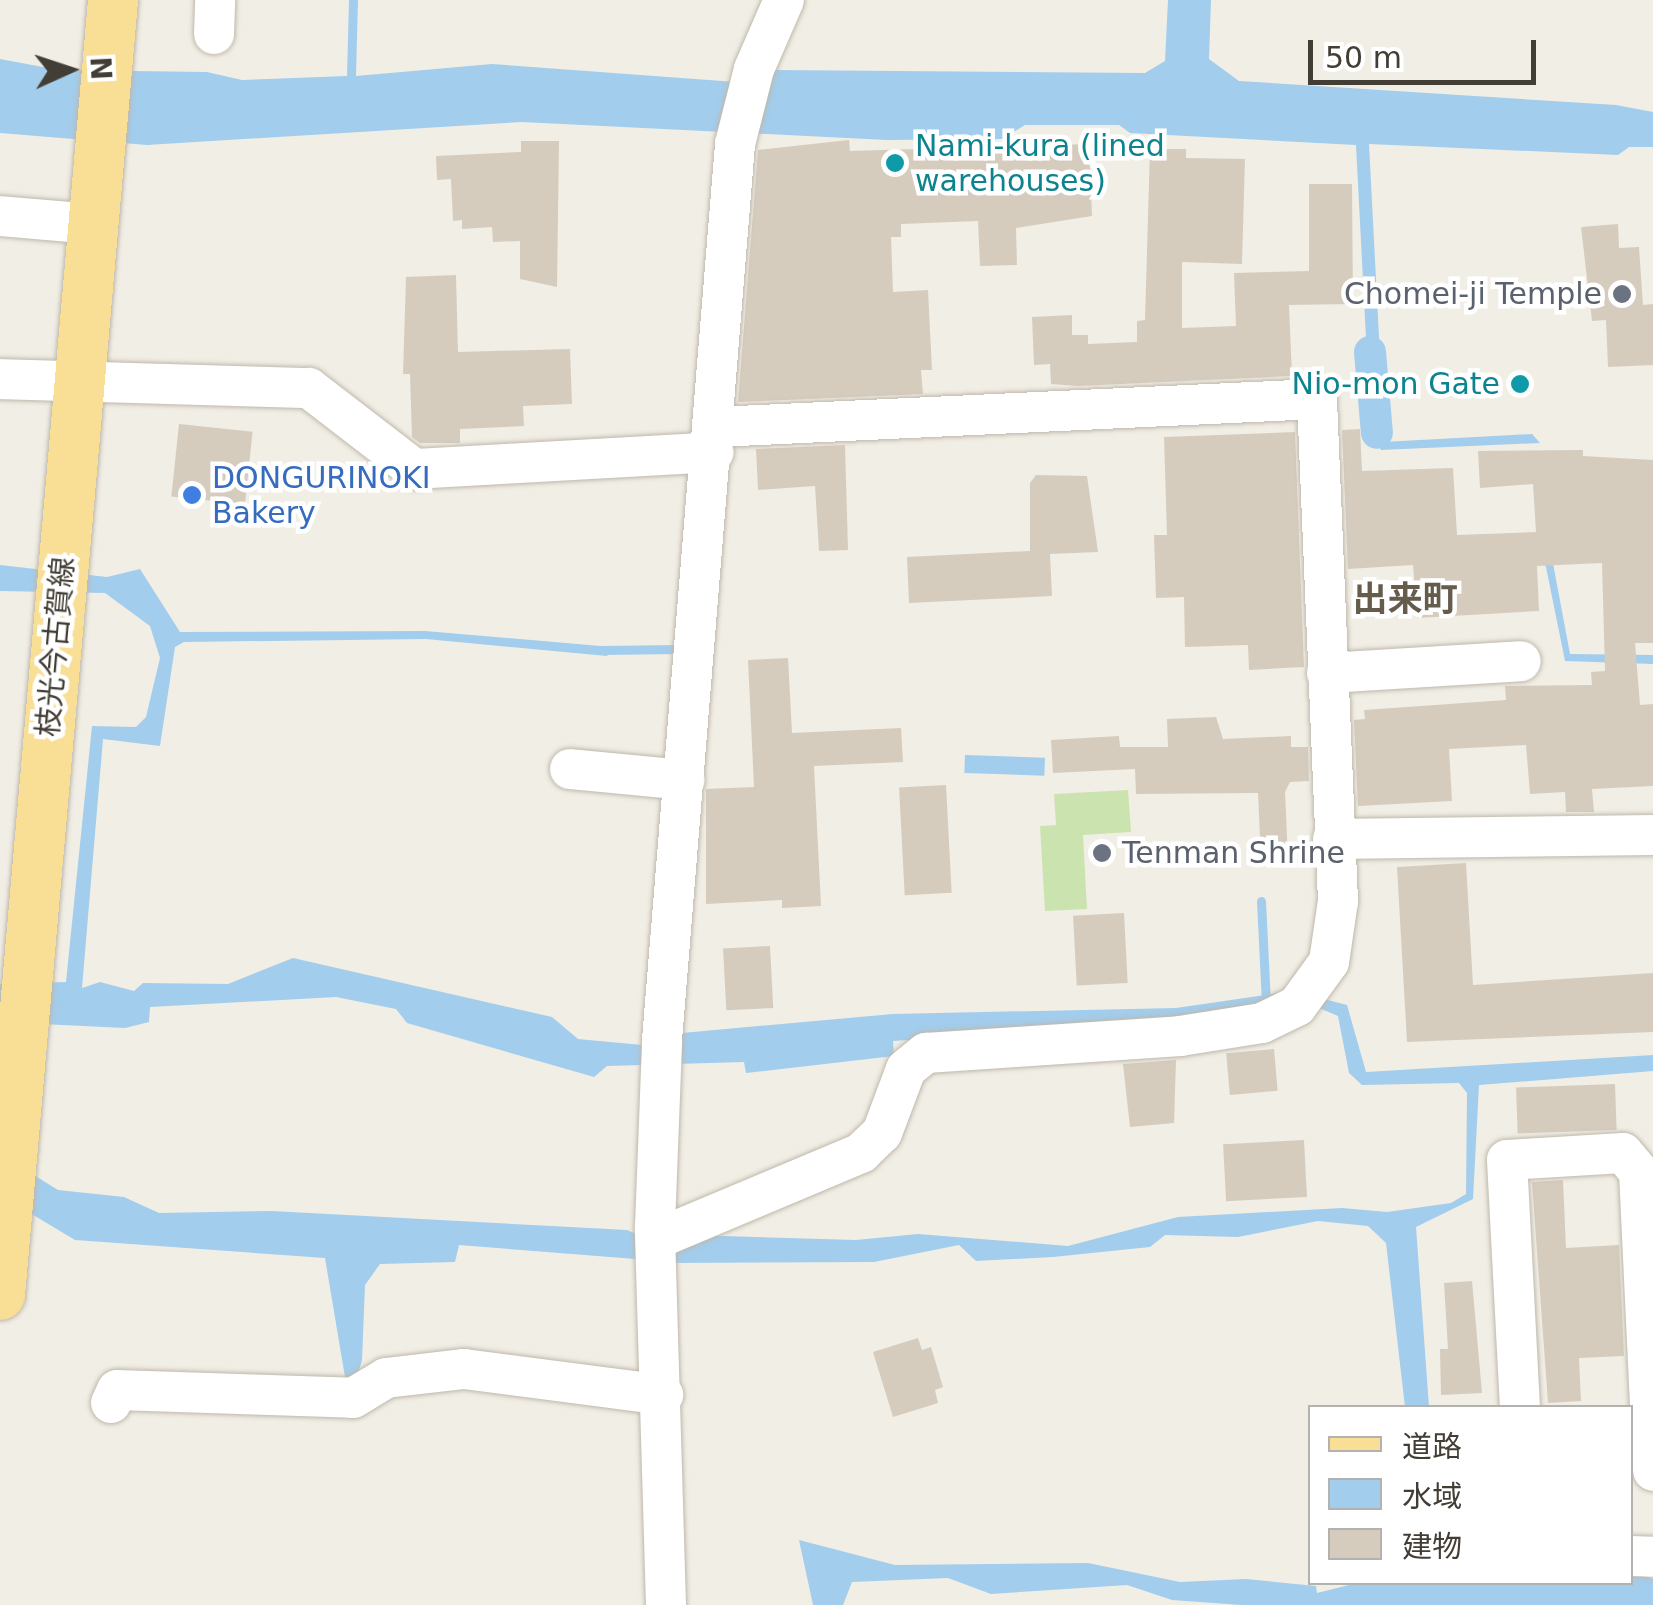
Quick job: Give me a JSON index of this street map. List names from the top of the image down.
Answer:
{
  "streets": {
    "main road": ["枝光今古賀線"]
  },
  "districts": ["出来町"],
  "places": [
    "Nami-kura (lined warehouses)",
    "Chomei-ji Temple",
    "Nio-mon Gate",
    "DONGURINOKI Bakery",
    "Tenman Shrine"
  ],
  "legend": ["道路", "水域", "建物"],
  "scale_bar": "50 m",
  "north": "right"
}
